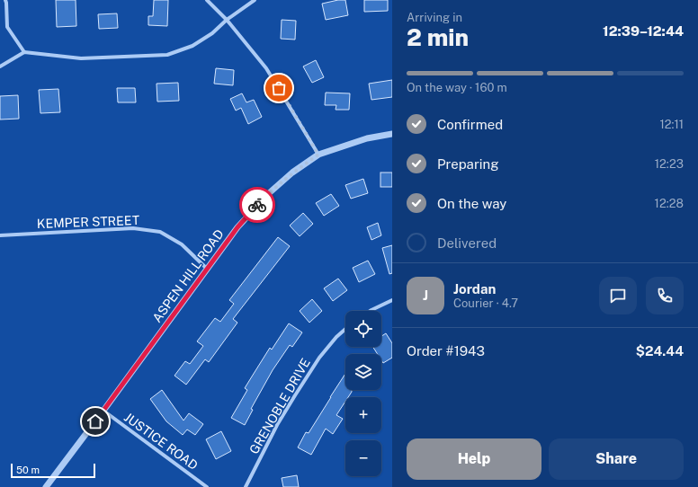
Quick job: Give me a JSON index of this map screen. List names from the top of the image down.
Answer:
{
  "streets": {
    "street": [
      "KEMPER STREET",
      "ASPEN HILL ROAD",
      "GRENOBLE DRIVE",
      "JUSTICE ROAD"
    ]
  },
  "crossings": [
    ["KEMPER STREET", "ASPEN HILL ROAD"],
    ["ASPEN HILL ROAD", "JUSTICE ROAD"]
  ],
  "scale_bar": "50 m",
  "page": {
    "heading": ["2 min", "Arriving in", "12:39–12:44"],
    "panel": [
      "Jordan",
      "Courier · 4.7",
      "Order #1943",
      "$24.44"
    ],
    "bar": "On the way · 160 m",
    "list": [
      ["Confirmed", "12:11"],
      ["Preparing", "12:23"],
      ["On the way", "12:28"],
      "Delivered"
    ],
    "round": "J",
    "map_buttons": ["+", "−"],
    "buttons": ["Help", "Share"],
    "scale": "50 m"
  }
}
